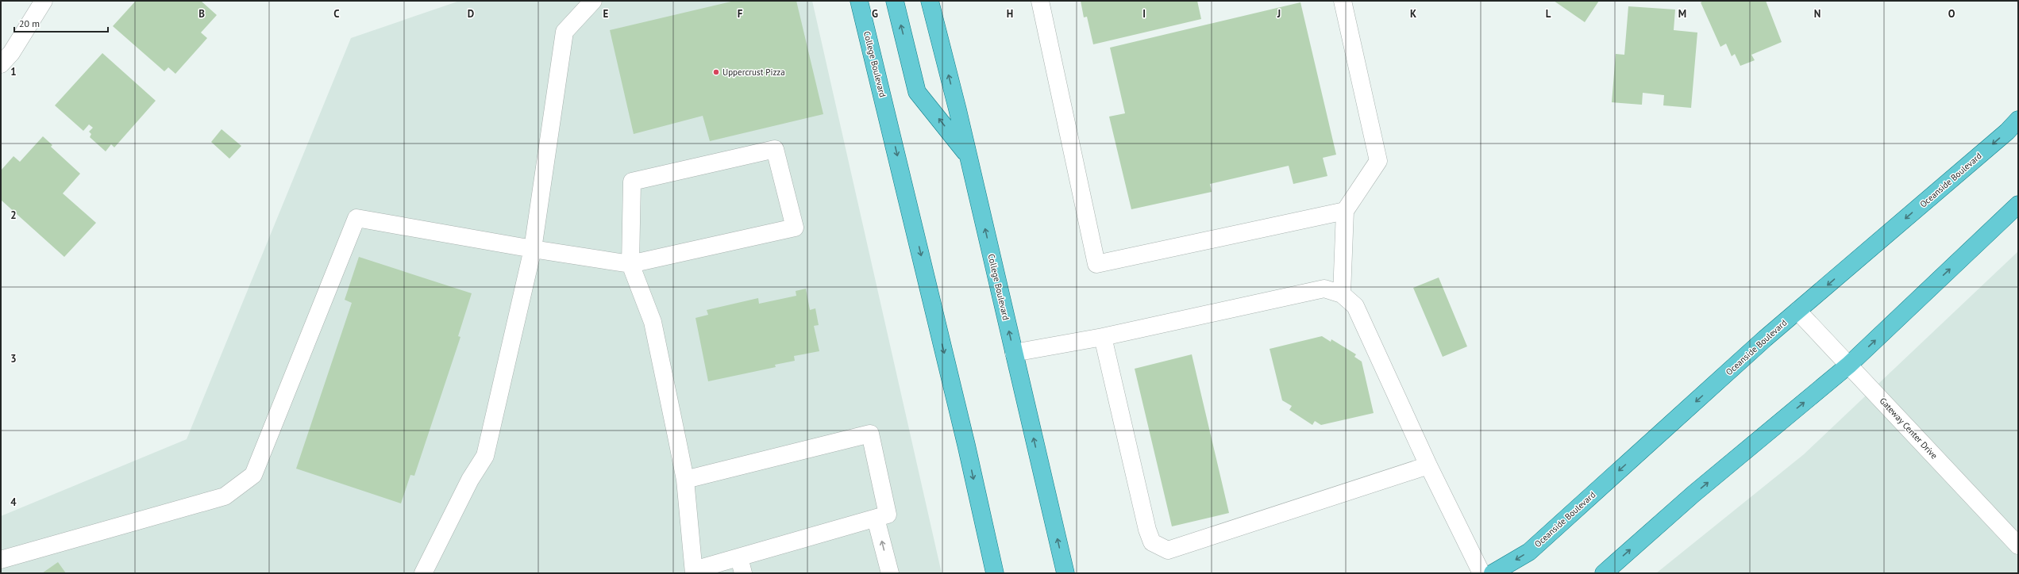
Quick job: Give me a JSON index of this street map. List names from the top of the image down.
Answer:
{
  "streets": {
    "main road": ["College Boulevard", "Oceanside Boulevard"],
    "street": ["Gateway Center Drive"]
  },
  "crossings": [
    ["Oceanside Boulevard", "Gateway Center Drive"]
  ],
  "places": ["Uppercrust Pizza"],
  "scale_bar": "20 m",
  "grid": {
    "columns": [
      "B",
      "C",
      "D",
      "E",
      "F",
      "G",
      "H",
      "I",
      "J",
      "K",
      "L",
      "M",
      "N",
      "O"
    ],
    "rows": [
      "1",
      "2",
      "3",
      "4"
    ]
  }
}
